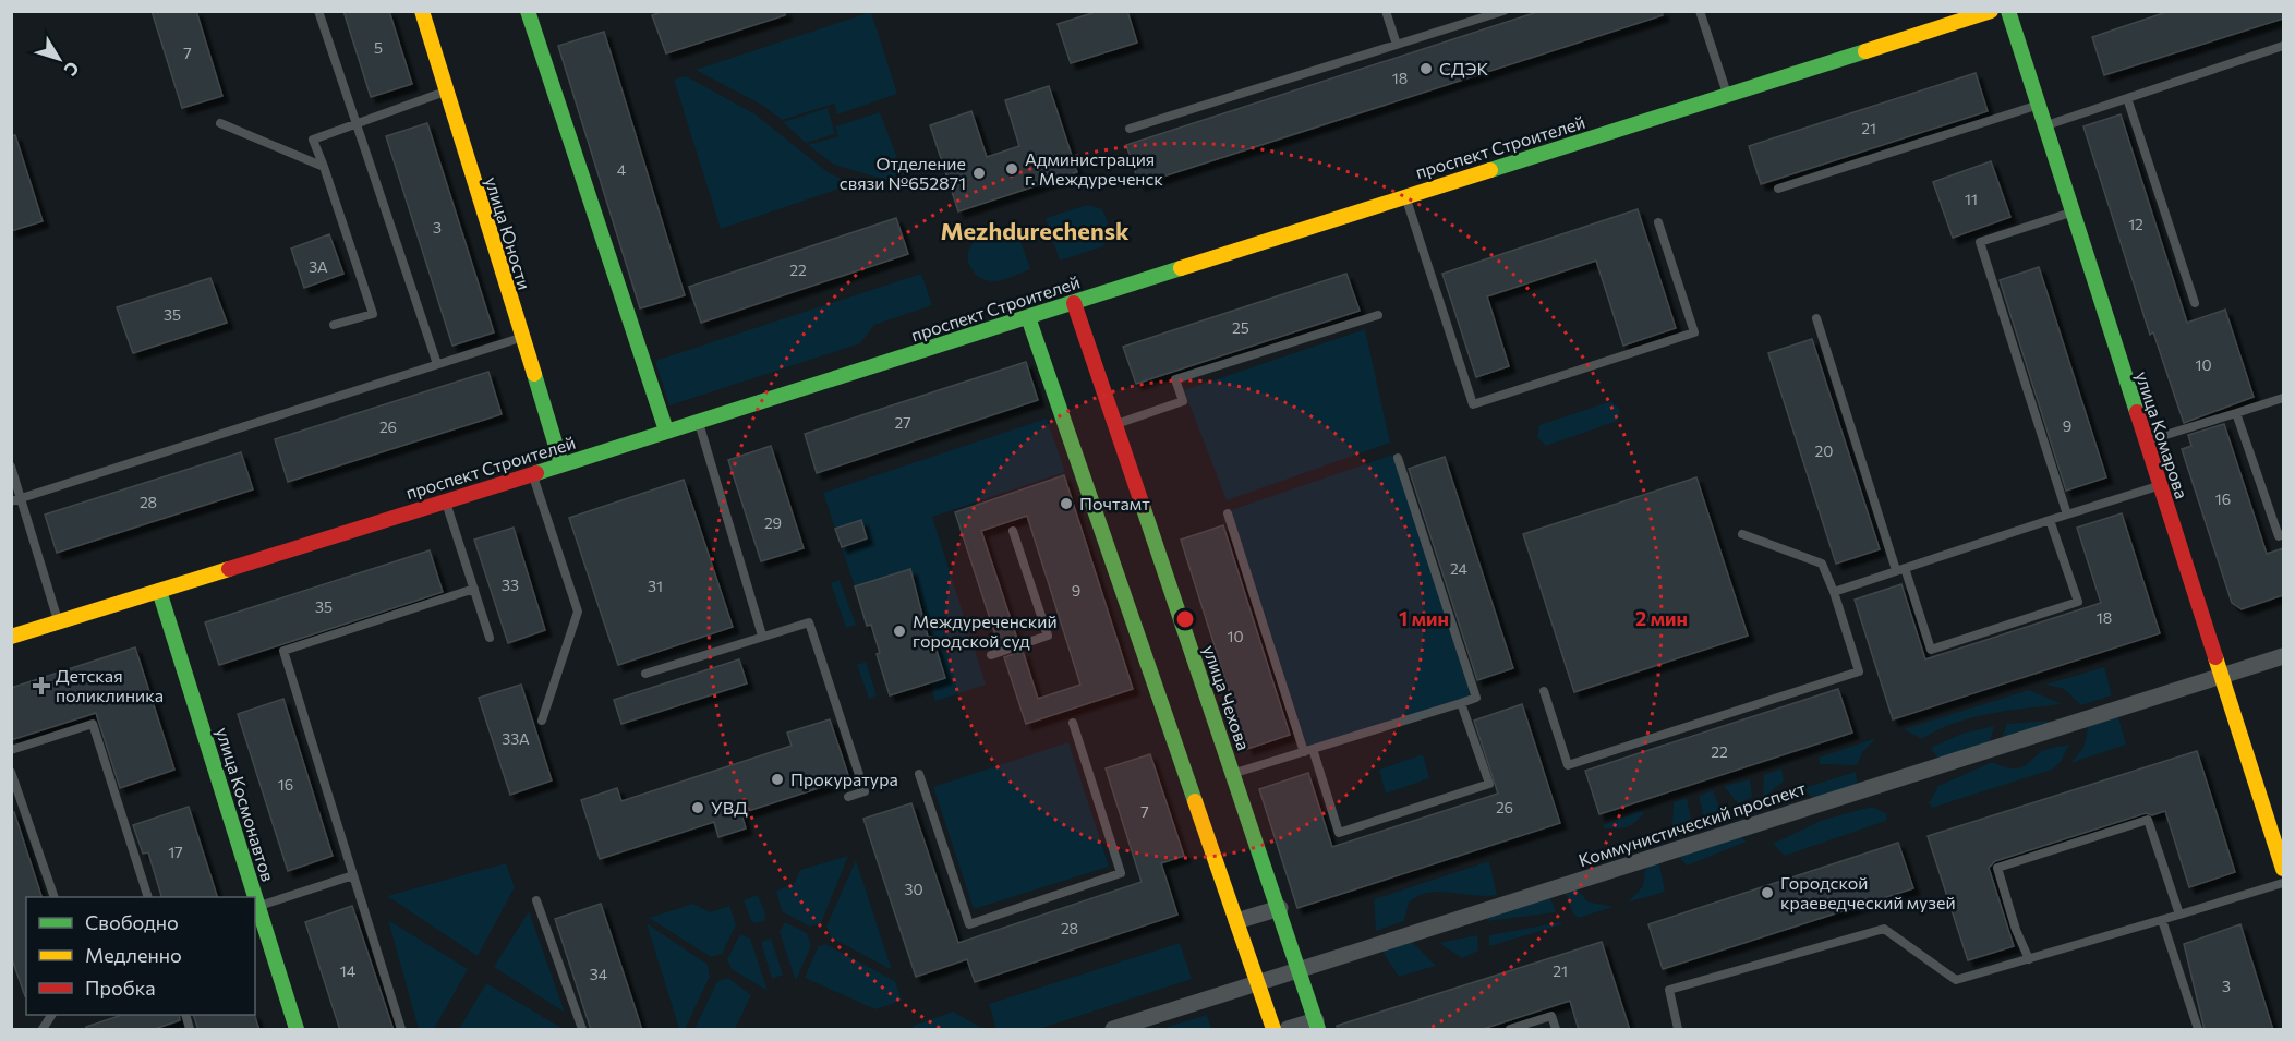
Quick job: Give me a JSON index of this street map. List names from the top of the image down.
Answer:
{
  "streets": {
    "street": [
      "проспект Строителей",
      "улица Юности",
      "улица Комарова",
      "улица Чехова",
      "улица Космонавтов",
      "Коммунистический проспект"
    ]
  },
  "crossings": [
    ["проспект Строителей", "улица Юности"],
    ["проспект Строителей", "улица Чехова"],
    ["проспект Строителей", "улица Космонавтов"],
    ["улица Комарова", "Коммунистический проспект"],
    ["улица Чехова", "Коммунистический проспект"]
  ],
  "districts": ["Mezhdurechensk"],
  "places": {
    "other": [
      "СДЭК",
      "Администрация г. Междуреченск",
      "Отделение связи №652871",
      "Почтамт",
      "Междуреченский городской суд",
      "Прокуратура",
      "УВД",
      "Городской краеведческий музей"
    ],
    "health": ["Детская поликлиника"]
  },
  "house_numbers": [
    "5",
    "7",
    "18",
    "21",
    "4",
    "11",
    "12",
    "3",
    "3А",
    "22",
    "35",
    "25",
    "10",
    "27",
    "9",
    "26",
    "20",
    "16",
    "28",
    "29",
    "24",
    "33",
    "31",
    "9",
    "35",
    "18",
    "10",
    "33А",
    "22",
    "16",
    "26",
    "7",
    "17",
    "30",
    "28",
    "14",
    "21",
    "34",
    "3"
  ],
  "legend": ["Свободно", "Медленно", "Пробка"],
  "north": "bottom right",
  "rings": ["1 мин", "2 мин"]
}
